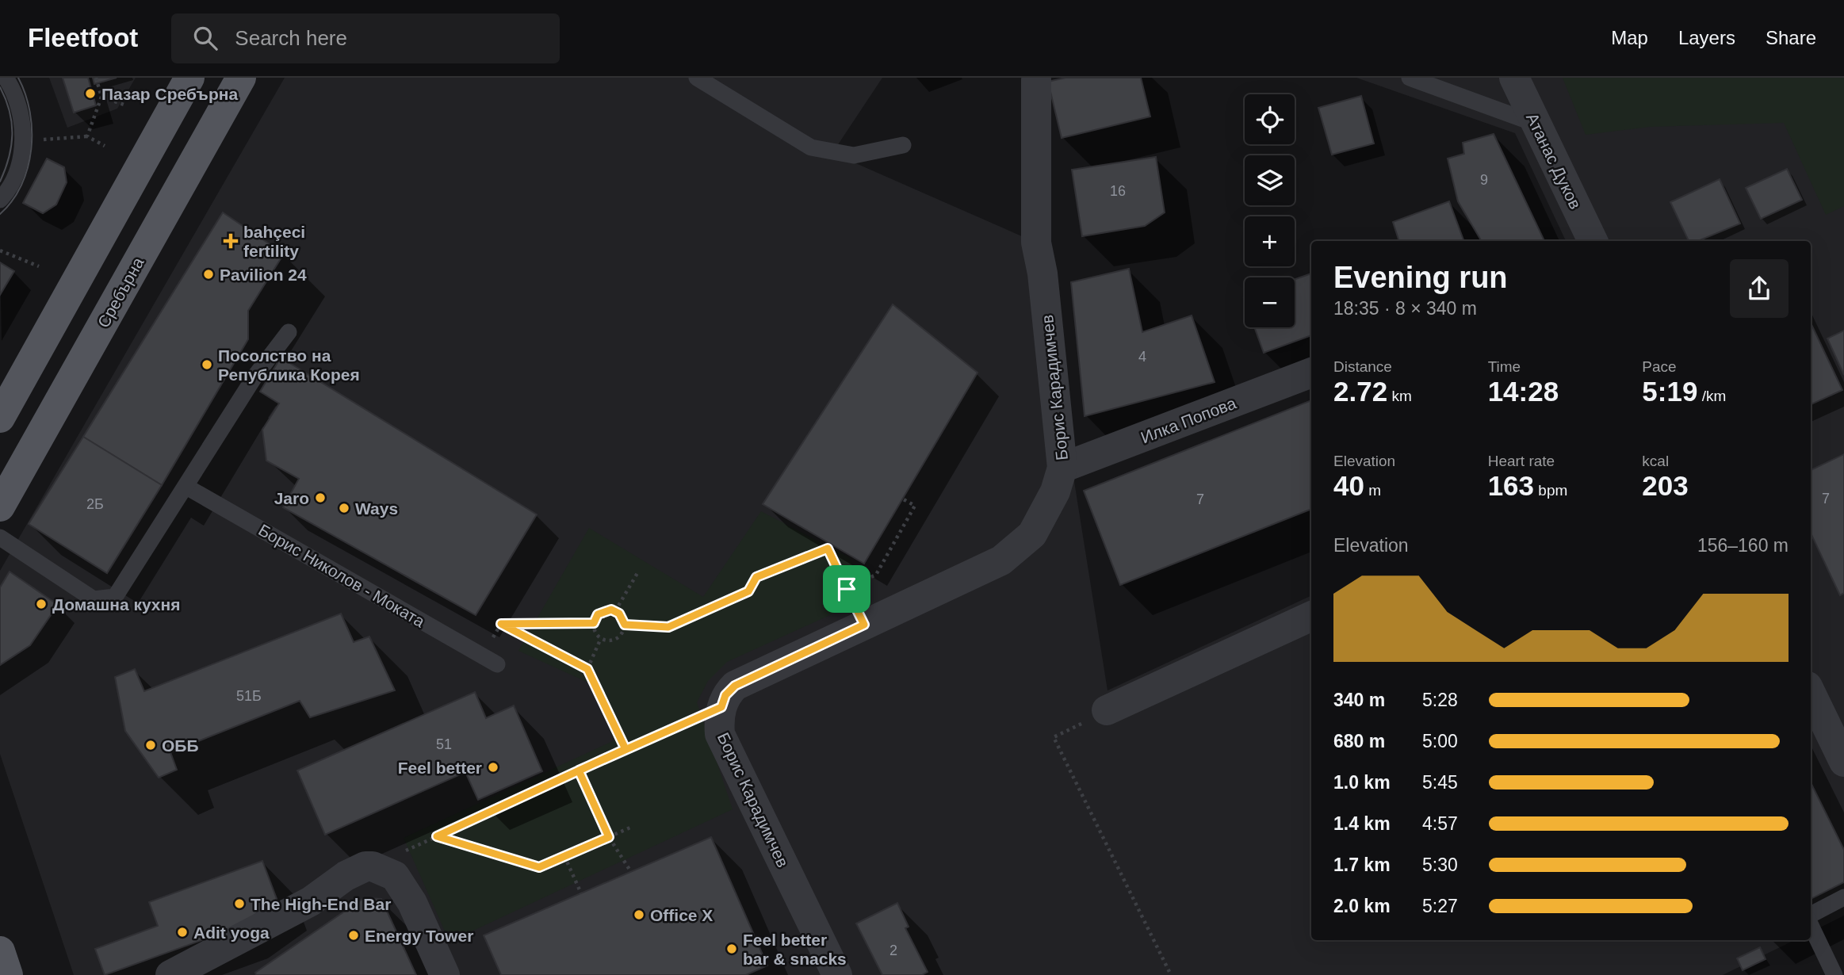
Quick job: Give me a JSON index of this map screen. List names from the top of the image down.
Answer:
{
  "streets": {
    "main road": ["Сребърна"],
    "street": ["Атанас Дуков", "Борис Карадимчев", "Илка Попова"],
    "lane": ["Борис Николов - Моката"]
  },
  "crossings": [
    ["Борис Карадимчев", "Илка Попова"]
  ],
  "places": {
    "other": [
      "Пазар Сребърна",
      "Pavilion 24",
      "Посолство на Република Корея",
      "Jaro",
      "Ways",
      "Домашна кухня",
      "ОББ",
      "Feel better",
      "The High-End Bar",
      "Office X",
      "Adit yoga",
      "Energy Tower",
      "Feel better bar & snacks"
    ],
    "health": ["bahçeci fertility"]
  },
  "house_numbers": [
    "9",
    "16",
    "4",
    "7",
    "7",
    "2Б",
    "51Б",
    "51",
    "2"
  ],
  "page": {
    "header": "Fleetfoot",
    "search": "Search here",
    "nav": ["Map", "Layers", "Share"],
    "map_buttons": ["+", "−"],
    "heading": ["Evening run", "18:35 · 8 × 340 m"],
    "stats": [
      ["Distance", "2.72 km"],
      ["Time", "14:28"],
      ["Pace", "5:19 /km"],
      ["Elevation", "40 m"],
      ["Heart rate", "163 bpm"],
      ["kcal", "203"]
    ],
    "chart": ["Elevation", "156–160 m"],
    "list": [
      {
        "name": "340 m",
        "note": "5:28"
      },
      {
        "name": "680 m",
        "note": "5:00"
      },
      {
        "name": "1.0 km",
        "note": "5:45"
      },
      {
        "name": "1.4 km",
        "note": "4:57"
      },
      {
        "name": "1.7 km",
        "note": "5:30"
      },
      {
        "name": "2.0 km",
        "note": "5:27"
      }
    ]
  }
}
